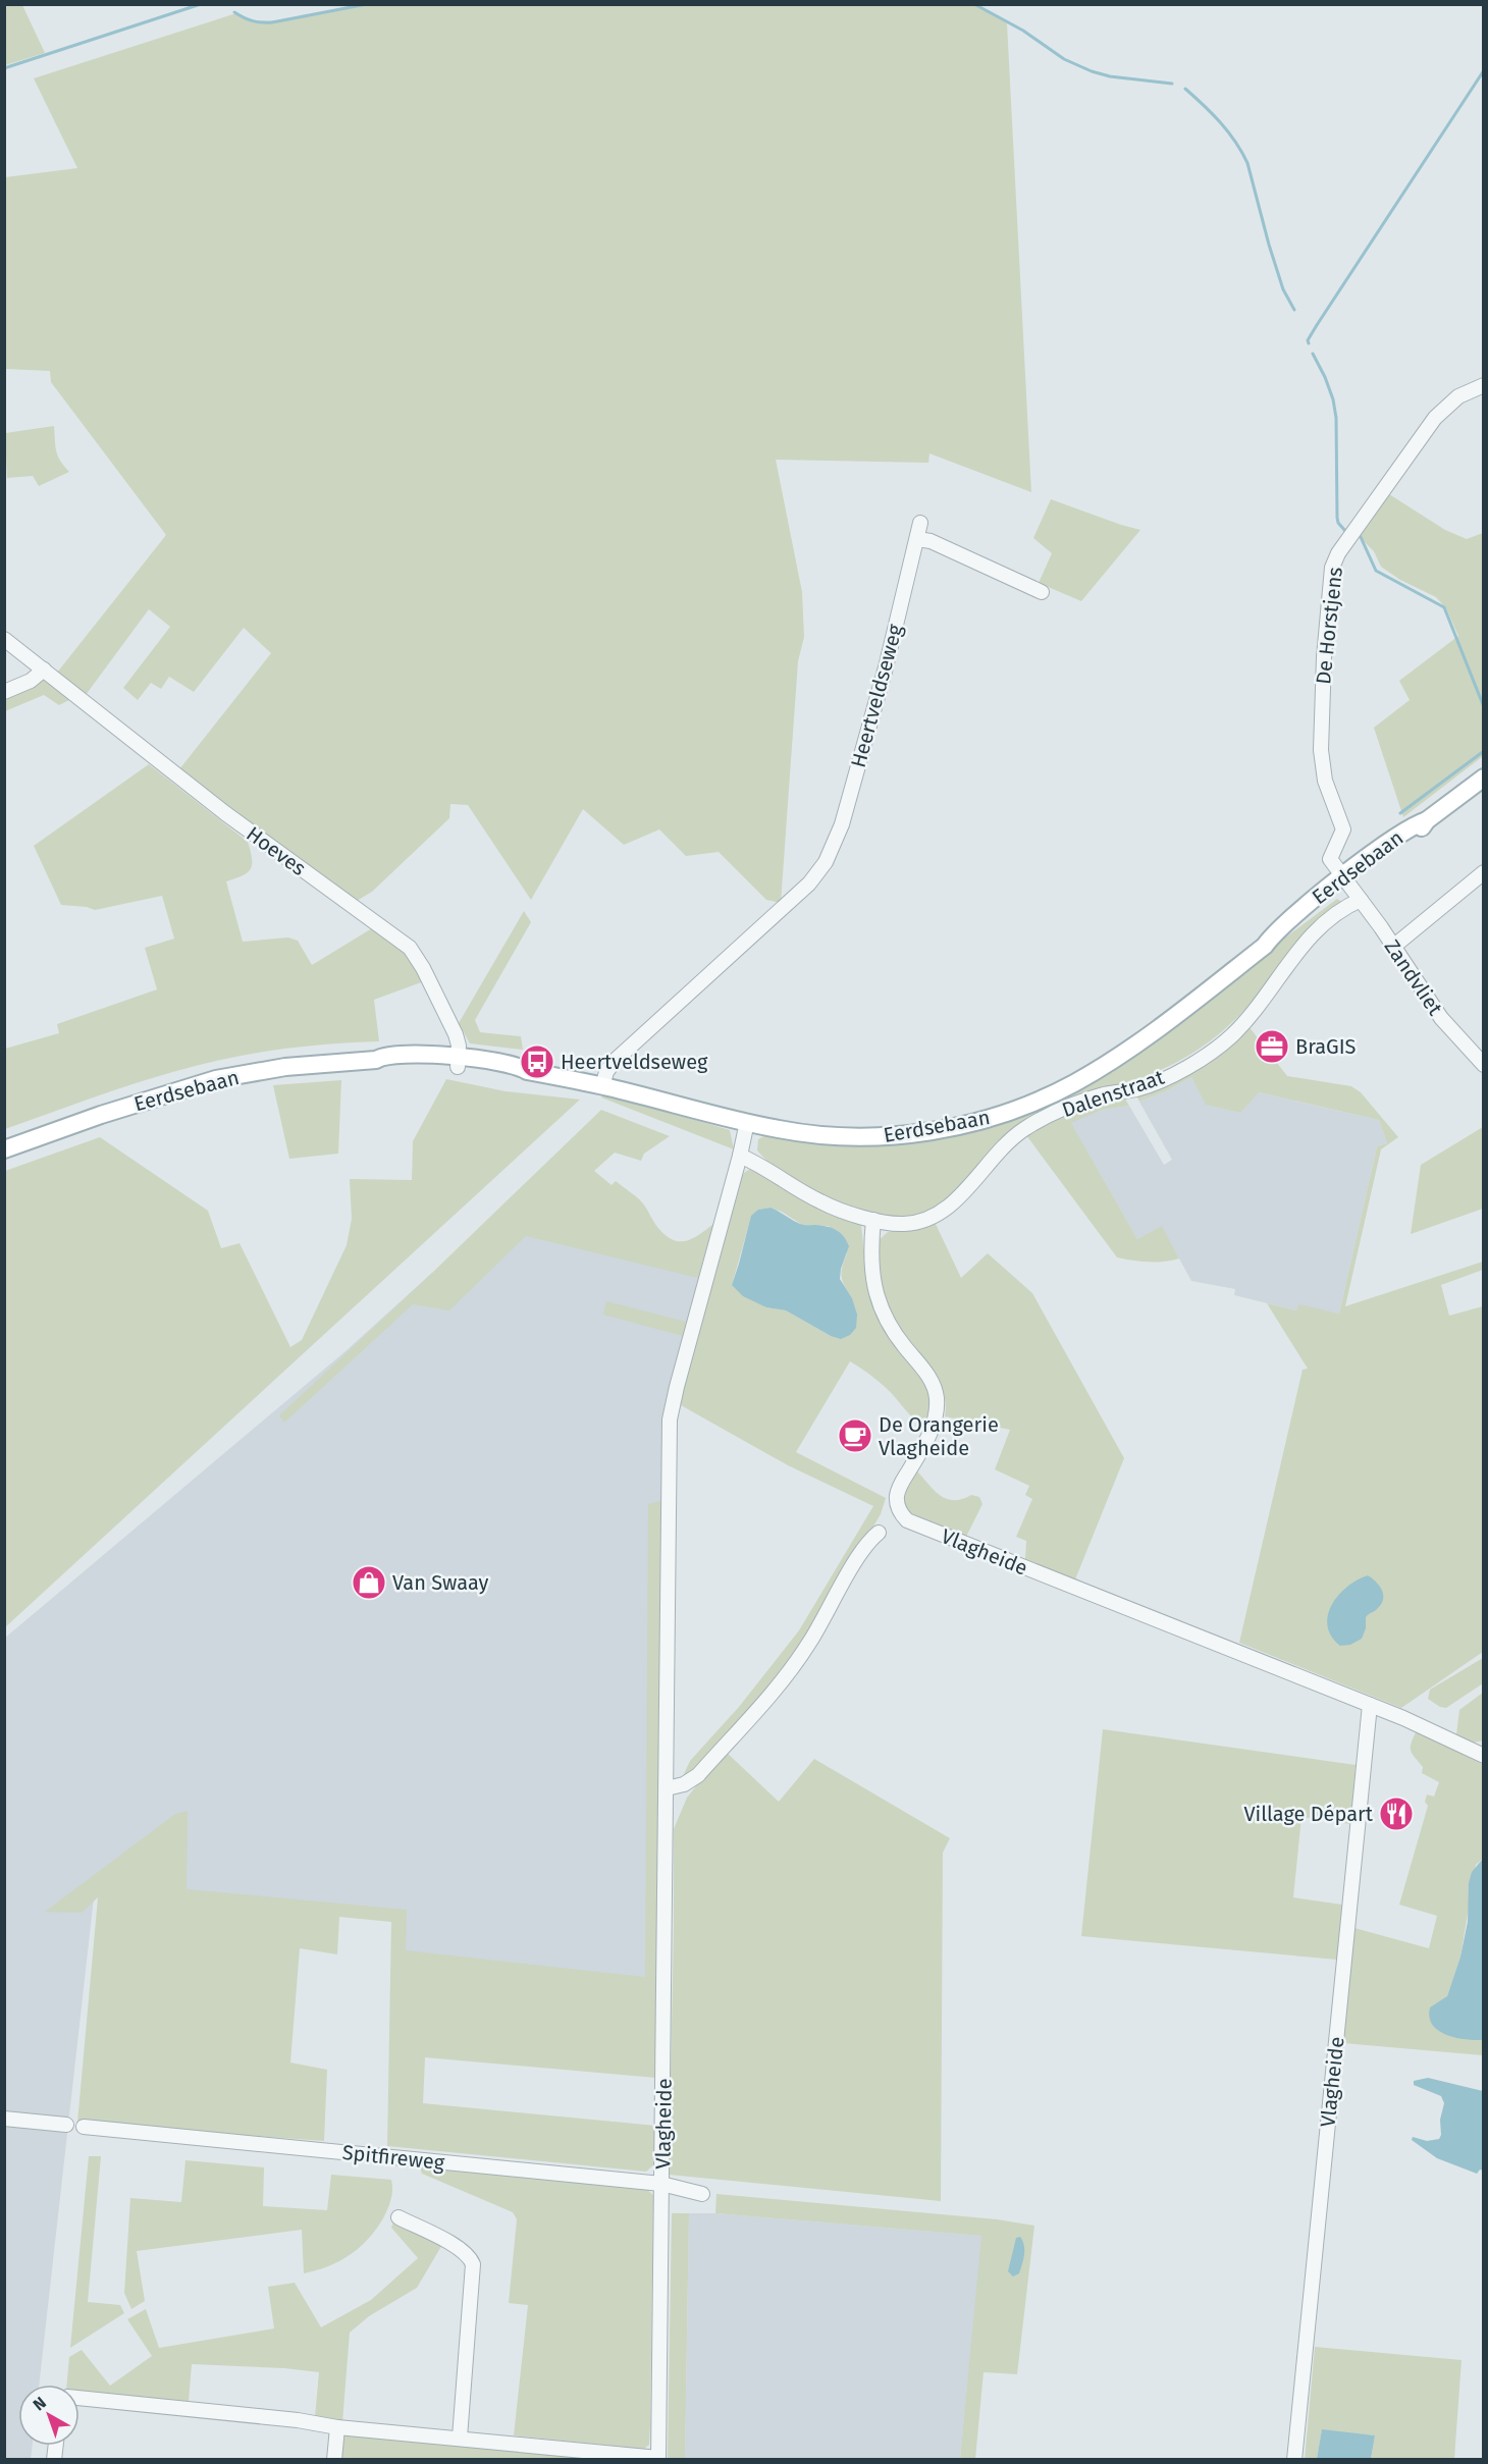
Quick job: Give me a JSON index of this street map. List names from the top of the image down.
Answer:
{
  "streets": {
    "main road": ["Eerdsebaan"],
    "street": [
      "De Horstjens",
      "Heertveldseweg",
      "Hoeves",
      "Zandvliet",
      "Dalenstraat",
      "Vlagheide",
      "Spitfireweg"
    ]
  },
  "crossings": [
    ["De Horstjens", "Eerdsebaan"],
    ["De Horstjens", "Zandvliet"],
    ["Heertveldseweg", "Eerdsebaan"],
    ["Hoeves", "Eerdsebaan"],
    ["Eerdsebaan", "Zandvliet"],
    ["Eerdsebaan", "Vlagheide"],
    ["Zandvliet", "Dalenstraat"],
    ["Dalenstraat", "Vlagheide"],
    ["Vlagheide", "Spitfireweg"]
  ],
  "places": {
    "office": ["BraGIS"],
    "bus stop": ["Heertveldseweg"],
    "cafe": ["De Orangerie Vlagheide"],
    "shop": ["Van Swaay"],
    "restaurant": ["Village Départ"]
  },
  "north": "top left"
}
